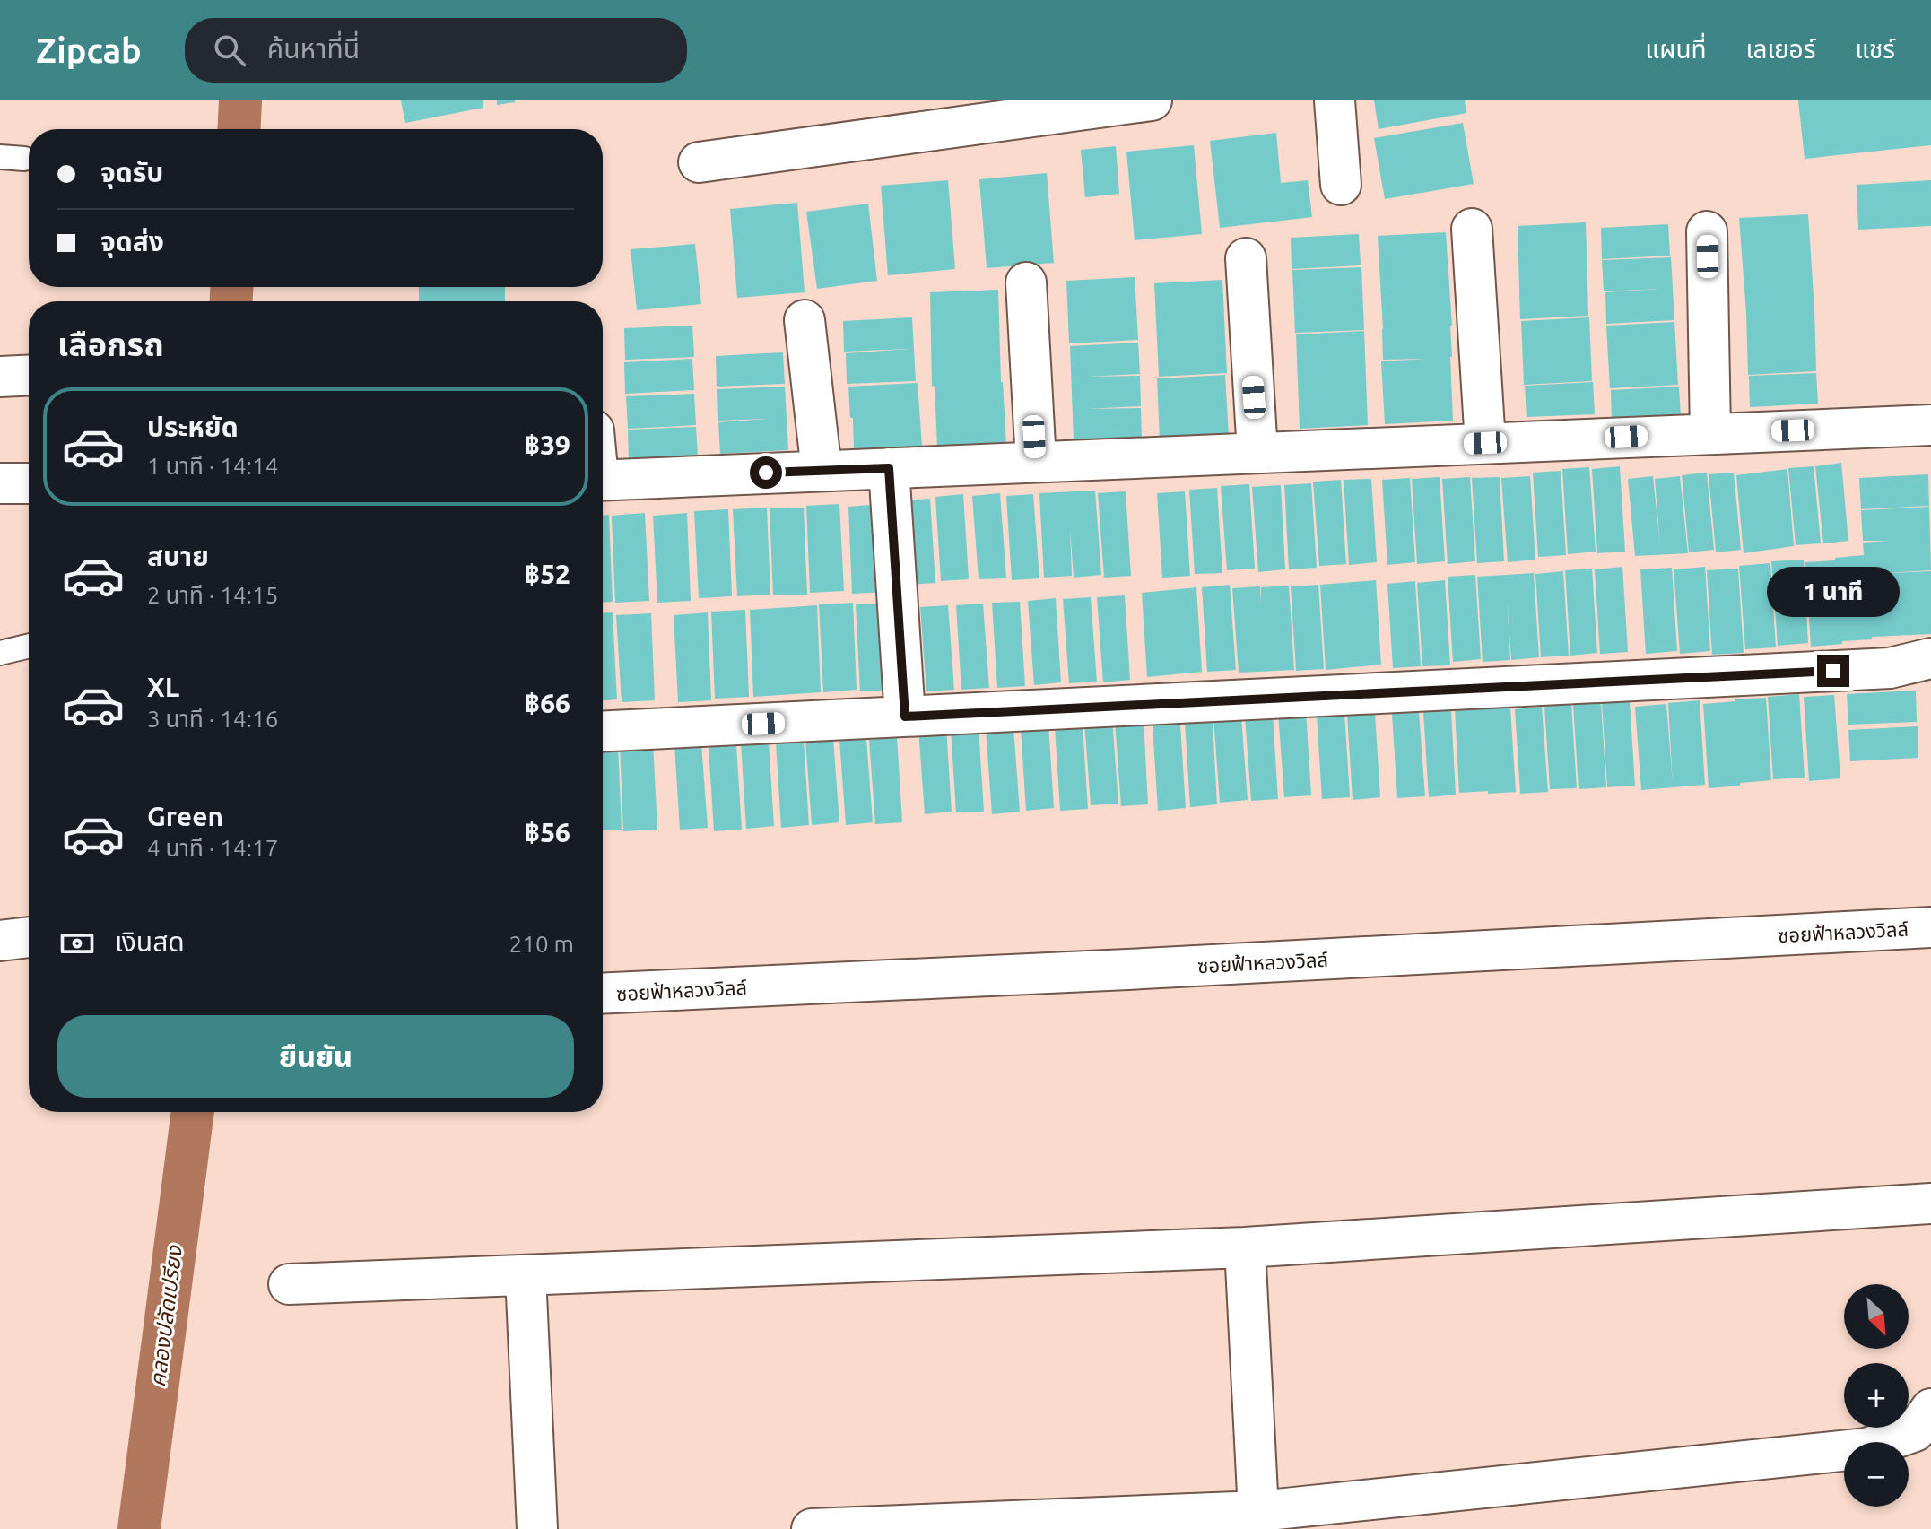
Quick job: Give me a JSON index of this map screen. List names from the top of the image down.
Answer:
{
  "streets": {
    "street": ["ซอยฟ้าหลวงวิลล์"]
  },
  "water": ["คลองปลัดเปรียง"],
  "north": "bottom right",
  "page": {
    "header": "Zipcab",
    "search": "ค้นหาที่นี่",
    "nav": ["แผนที่", "เลเยอร์", "แชร์"],
    "banner": ["จุดรับ", "จุดส่ง"],
    "heading": "เลือกรถ",
    "list": [
      {
        "name": "ประหยัด",
        "note": "1 นาที · 14:14",
        "value": "฿39"
      },
      {
        "name": "สบาย",
        "note": "2 นาที · 14:15",
        "value": "฿52"
      },
      {
        "name": "XL",
        "note": "3 นาที · 14:16",
        "value": "฿66"
      },
      {
        "name": "Green",
        "note": "4 นาที · 14:17",
        "value": "฿56"
      }
    ],
    "bubble": "1 นาที",
    "pay": ["เงินสด", "210 m"],
    "buttons": "ยืนยัน",
    "map_buttons": ["+", "−"]
  }
}
